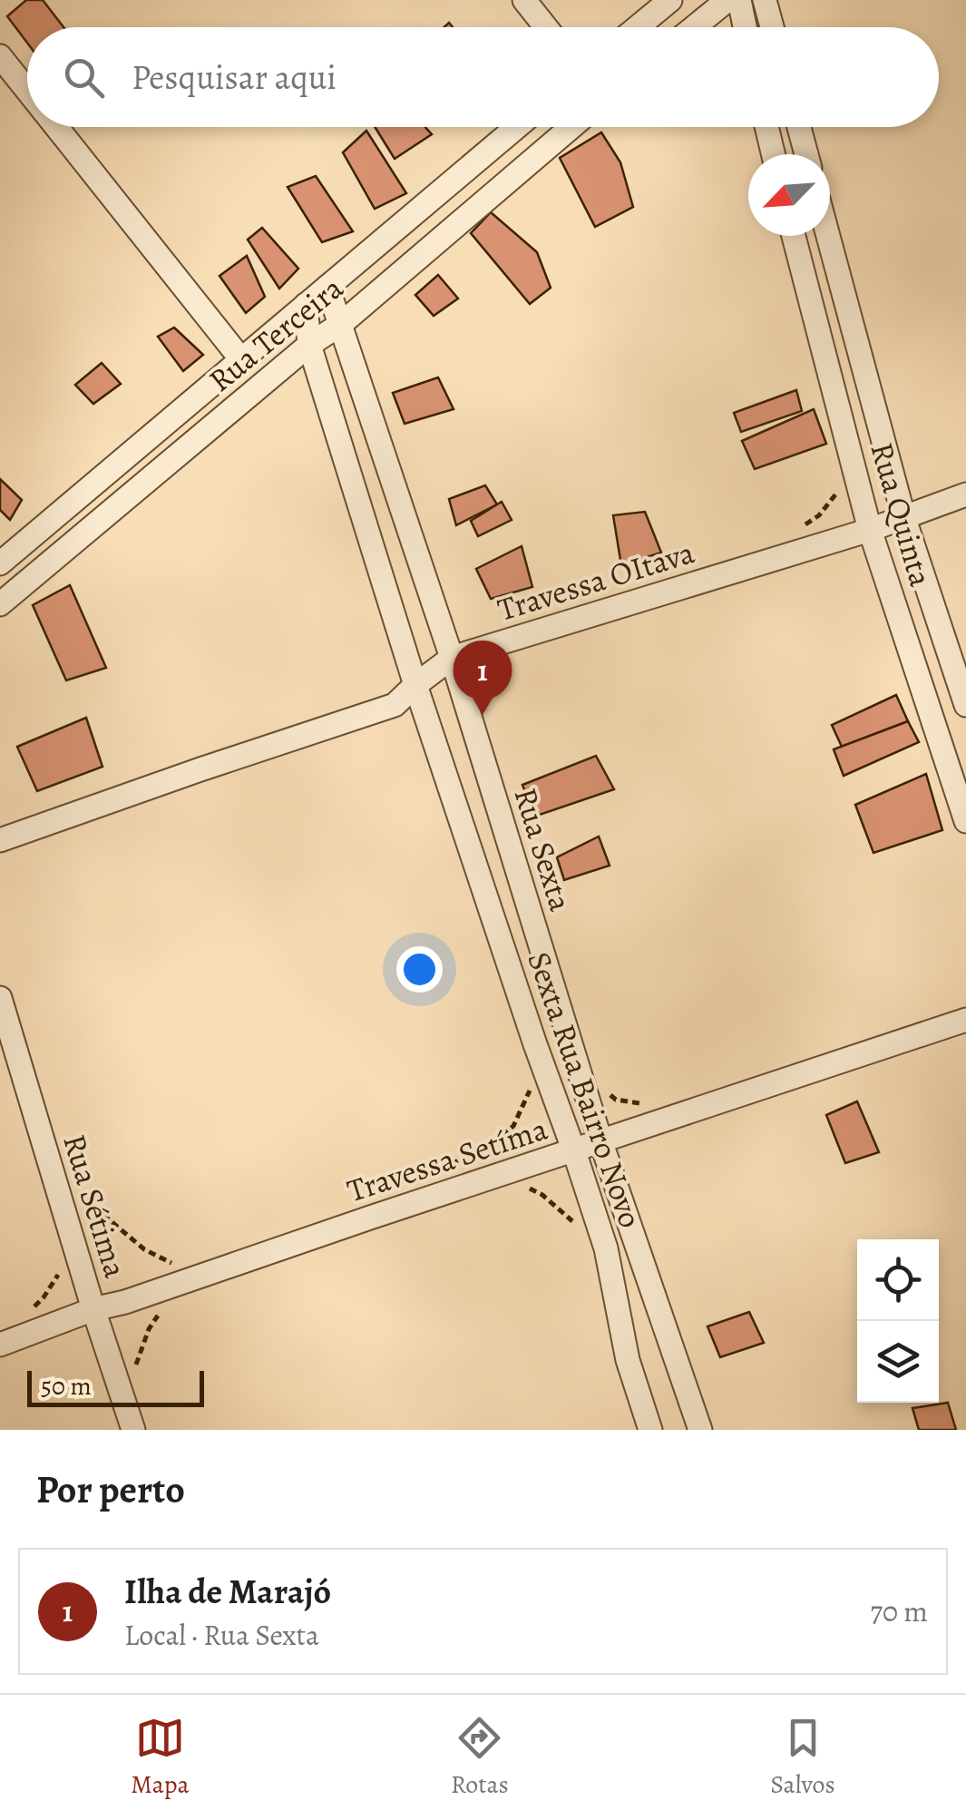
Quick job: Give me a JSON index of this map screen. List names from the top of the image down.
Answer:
{
  "streets": {
    "street": [
      "Rua Terceira",
      "Rua Quinta",
      "Travessa OItava",
      "Rua Sexta",
      "Sexta Rua Bairro Novo",
      "Travessa Setíma",
      "Rua Sétima"
    ]
  },
  "crossings": [
    ["Rua Terceira", "Rua Sexta"],
    ["Rua Terceira", "Sexta Rua Bairro Novo"],
    ["Rua Quinta", "Travessa OItava"],
    ["Travessa OItava", "Rua Sexta"],
    ["Travessa OItava", "Sexta Rua Bairro Novo"],
    ["Rua Sexta", "Travessa Setíma"],
    ["Sexta Rua Bairro Novo", "Travessa Setíma"],
    ["Travessa Setíma", "Rua Sétima"]
  ],
  "scale_bar": "50 m",
  "north": "bottom left",
  "page": {
    "search": "Pesquisar aqui",
    "pins": "1",
    "scale": "50 m",
    "heading": "Por perto",
    "list": [
      {
        "mark": "1",
        "name": "Ilha de Marajó",
        "note": "Local · Rua Sexta",
        "value": "70 m"
      }
    ],
    "nav": ["Mapa", "Rotas", "Salvos"]
  }
}
